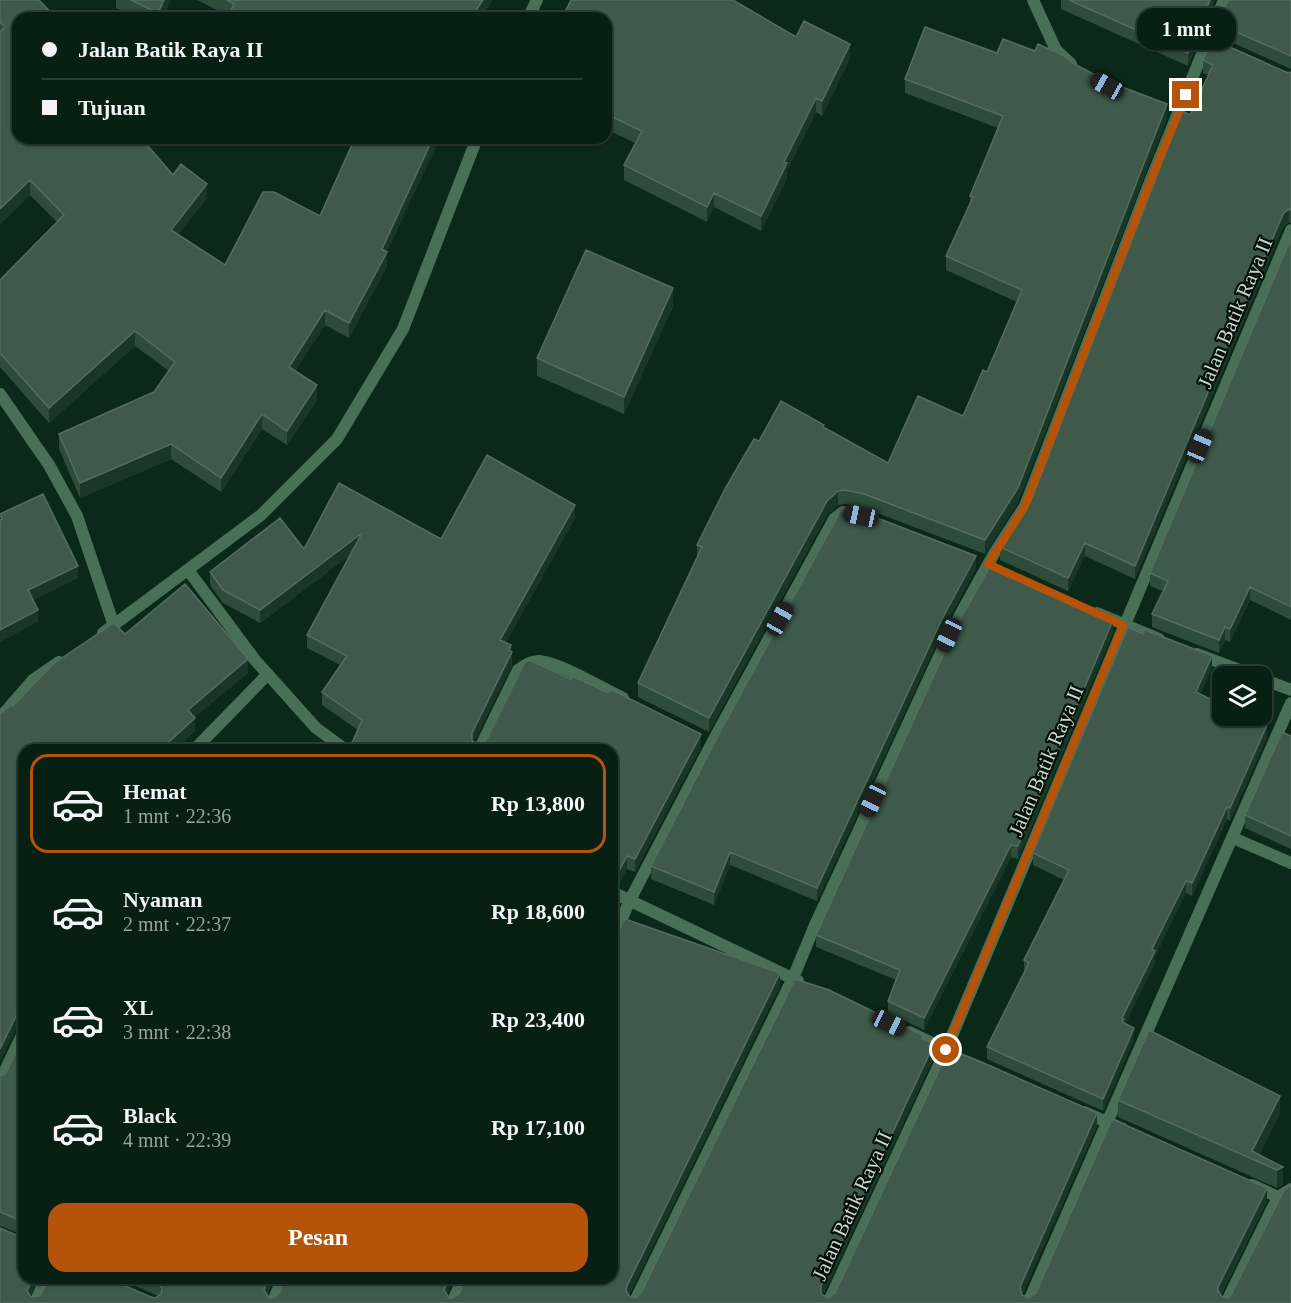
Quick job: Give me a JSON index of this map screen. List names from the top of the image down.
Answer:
{
  "streets": {
    "street": ["Jalan Batik Raya II"]
  },
  "page": {
    "bubble": "1 mnt",
    "banner": ["Jalan Batik Raya II", "Tujuan"],
    "list": [
      {
        "name": "Hemat",
        "note": "1 mnt · 22:36",
        "value": "Rp 13,800"
      },
      {
        "name": "Nyaman",
        "note": "2 mnt · 22:37",
        "value": "Rp 18,600"
      },
      {
        "name": "XL",
        "note": "3 mnt · 22:38",
        "value": "Rp 23,400"
      },
      {
        "name": "Black",
        "note": "4 mnt · 22:39",
        "value": "Rp 17,100"
      }
    ],
    "buttons": "Pesan"
  }
}
